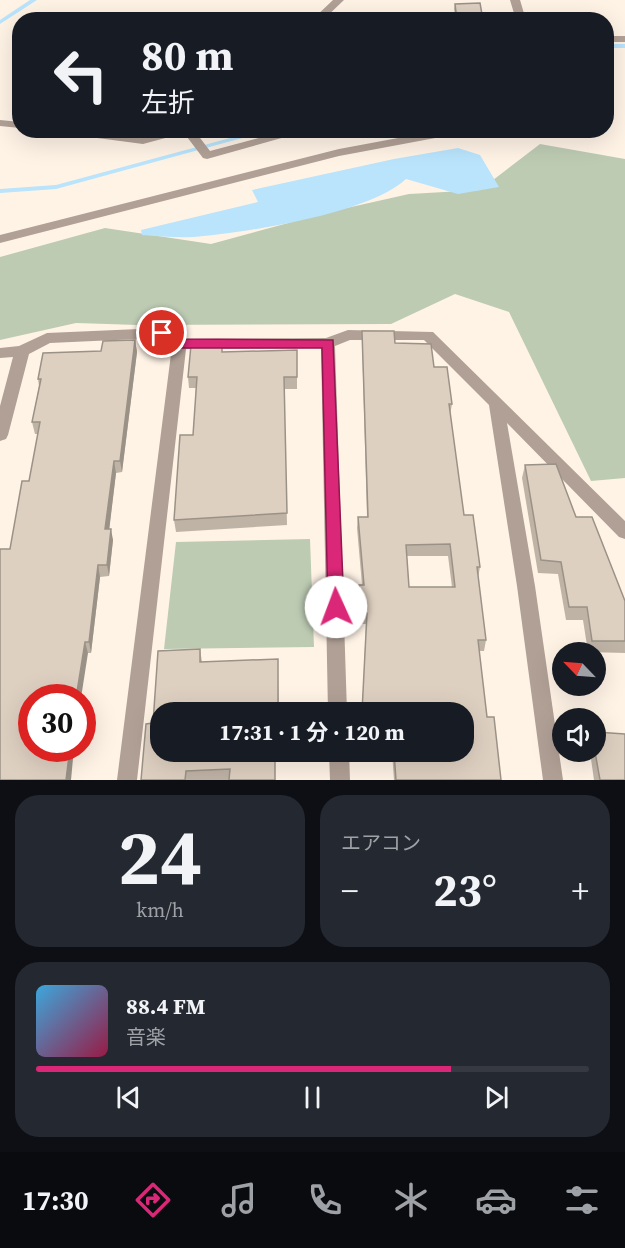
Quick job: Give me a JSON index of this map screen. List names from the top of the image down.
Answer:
{
  "north": "top left",
  "page": {
    "turn": ["80 m", "左折"],
    "limit": "30",
    "trip": "17:31 · 1 分 · 120 m",
    "tile": [
      ["24", "km/h"],
      "エアコン"
    ],
    "heat": ["−", "23°", "+"],
    "song": ["88.4 FM", "音楽"],
    "tabs": "17:30"
  }
}
